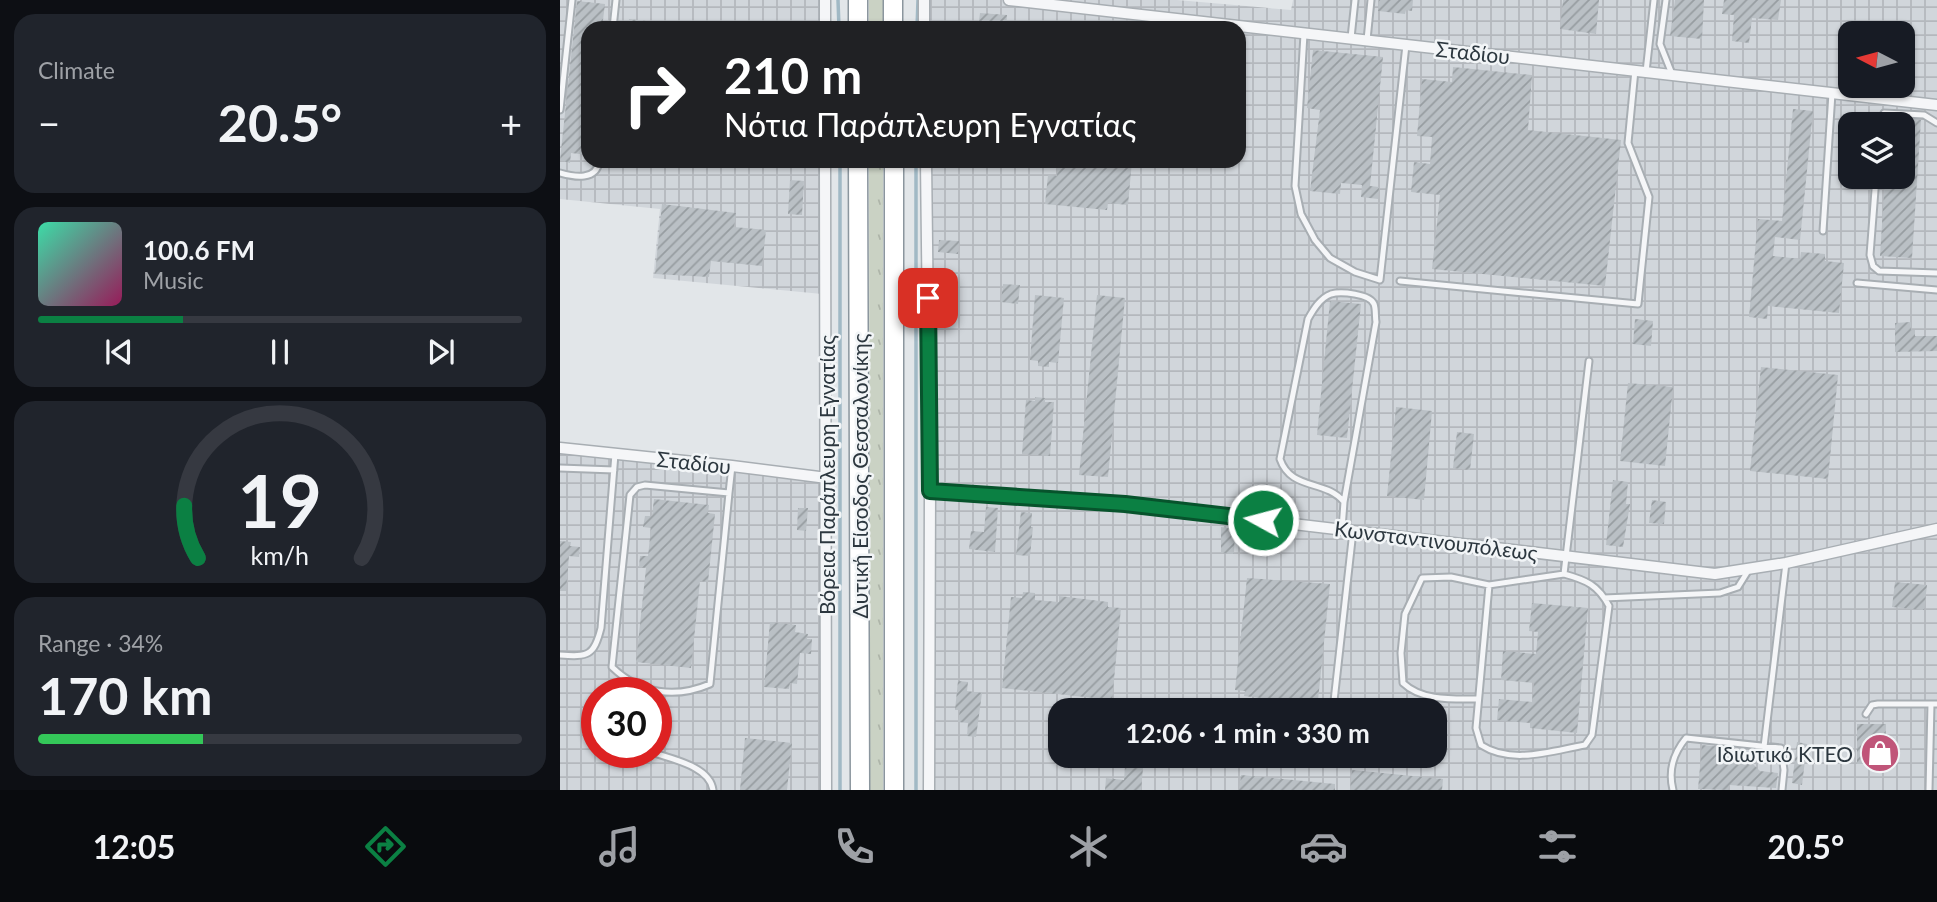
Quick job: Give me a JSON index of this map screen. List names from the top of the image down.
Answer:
{
  "streets": {
    "highway": ["Δυτική Είσοδος Θεσσαλονίκης"],
    "street": ["Σταδίου", "Βόρεια Παράπλευρη Εγνατίας", "Κωνσταντινουπόλεως"]
  },
  "crossings": [
    ["Σταδίου", "Βόρεια Παράπλευρη Εγνατίας"]
  ],
  "places": {
    "shop": ["Ιδιωτικό ΚΤΕΟ"]
  },
  "north": "left",
  "page": {
    "tile": [
      "Climate",
      ["Range · 34%", "170 km"]
    ],
    "turn": ["210 m", "Νότια Παράπλευρη Εγνατίας"],
    "heat": ["−", "20.5°", "+"],
    "song": ["100.6 FM", "Music"],
    "limit": "30",
    "trip": "12:06 · 1 min · 330 m",
    "tabs": ["12:05", "20.5°"],
    "gauge": ["19", "km/h"]
  }
}
